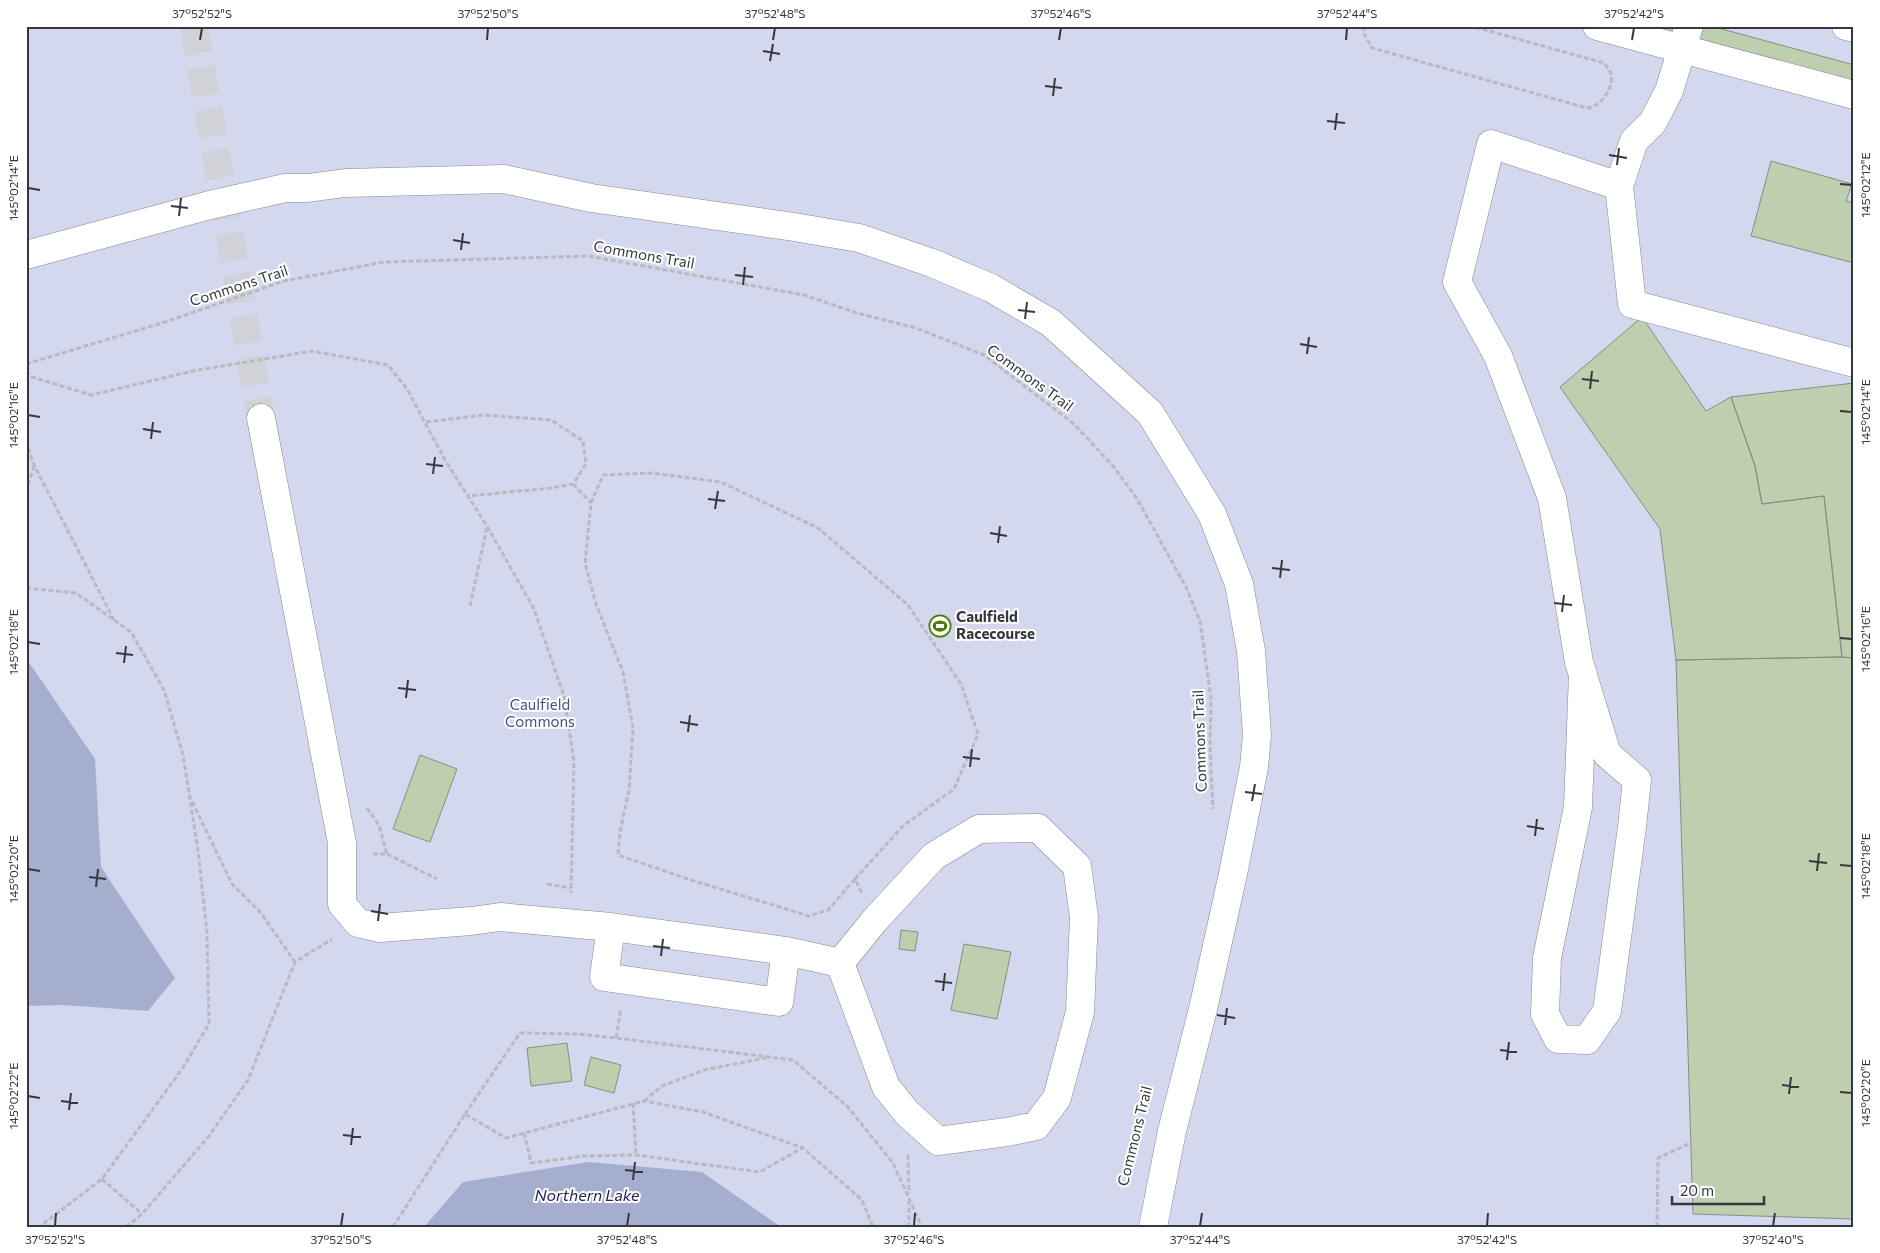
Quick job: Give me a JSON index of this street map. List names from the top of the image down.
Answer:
{
  "streets": {
    "path": ["Commons Trail"]
  },
  "water": ["Northern Lake"],
  "parks": ["Caulfield Commons"],
  "places": {
    "sports": ["Caulfield Racecourse"]
  },
  "scale_bar": "20 m",
  "coordinates": [
    "37°52'52\"S",
    "37°52'50\"S",
    "37°52'48\"S",
    "37°52'46\"S",
    "37°52'44\"S",
    "37°52'42\"S",
    "145°02'12\"E",
    "145°02'14\"E",
    "145°02'16\"E",
    "145°02'18\"E",
    "145°02'20\"E",
    "145°02'22\"E",
    "37°52'40\"S"
  ]
}
